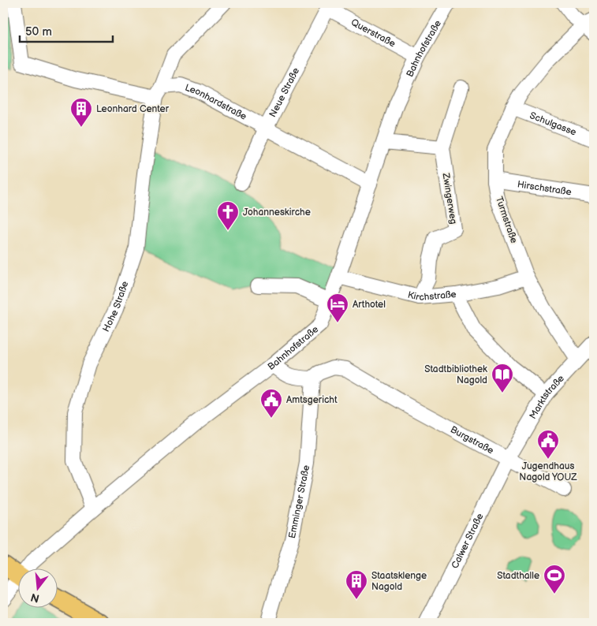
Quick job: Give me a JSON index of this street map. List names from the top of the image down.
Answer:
{
  "streets": {
    "street": [
      "Querstraße",
      "Bahnhofstraße",
      "Neue Straße",
      "Leonhardstraße",
      "Schulgasse",
      "Hirschstraße",
      "Zwingerweg",
      "Turmstraße",
      "Kirchstraße",
      "Hohe Straße",
      "Marktstraße",
      "Burgstraße",
      "Emminger Straße",
      "Calwer Straße"
    ]
  },
  "crossings": [
    ["Querstraße", "Bahnhofstraße"],
    ["Querstraße", "Neue Straße"],
    ["Bahnhofstraße", "Leonhardstraße"],
    ["Bahnhofstraße", "Kirchstraße"],
    ["Bahnhofstraße", "Hohe Straße"],
    ["Neue Straße", "Leonhardstraße"],
    ["Leonhardstraße", "Hohe Straße"],
    ["Schulgasse", "Turmstraße"],
    ["Hirschstraße", "Turmstraße"],
    ["Zwingerweg", "Kirchstraße"],
    ["Turmstraße", "Kirchstraße"],
    ["Turmstraße", "Marktstraße"],
    ["Marktstraße", "Burgstraße"],
    ["Marktstraße", "Calwer Straße"],
    ["Burgstraße", "Emminger Straße"],
    ["Burgstraße", "Calwer Straße"]
  ],
  "places": {
    "building": ["Leonhard Center", "Staatsklenge Nagold"],
    "church": ["Johanneskirche"],
    "hotel": ["Arthotel"],
    "library": ["Stadtbibliothek Nagold"],
    "public building": ["Amtsgericht", "Jugendhaus Nagold YOUZ"],
    "sports": ["Stadthalle"]
  },
  "scale_bar": "50 m",
  "north": "bottom"
}
